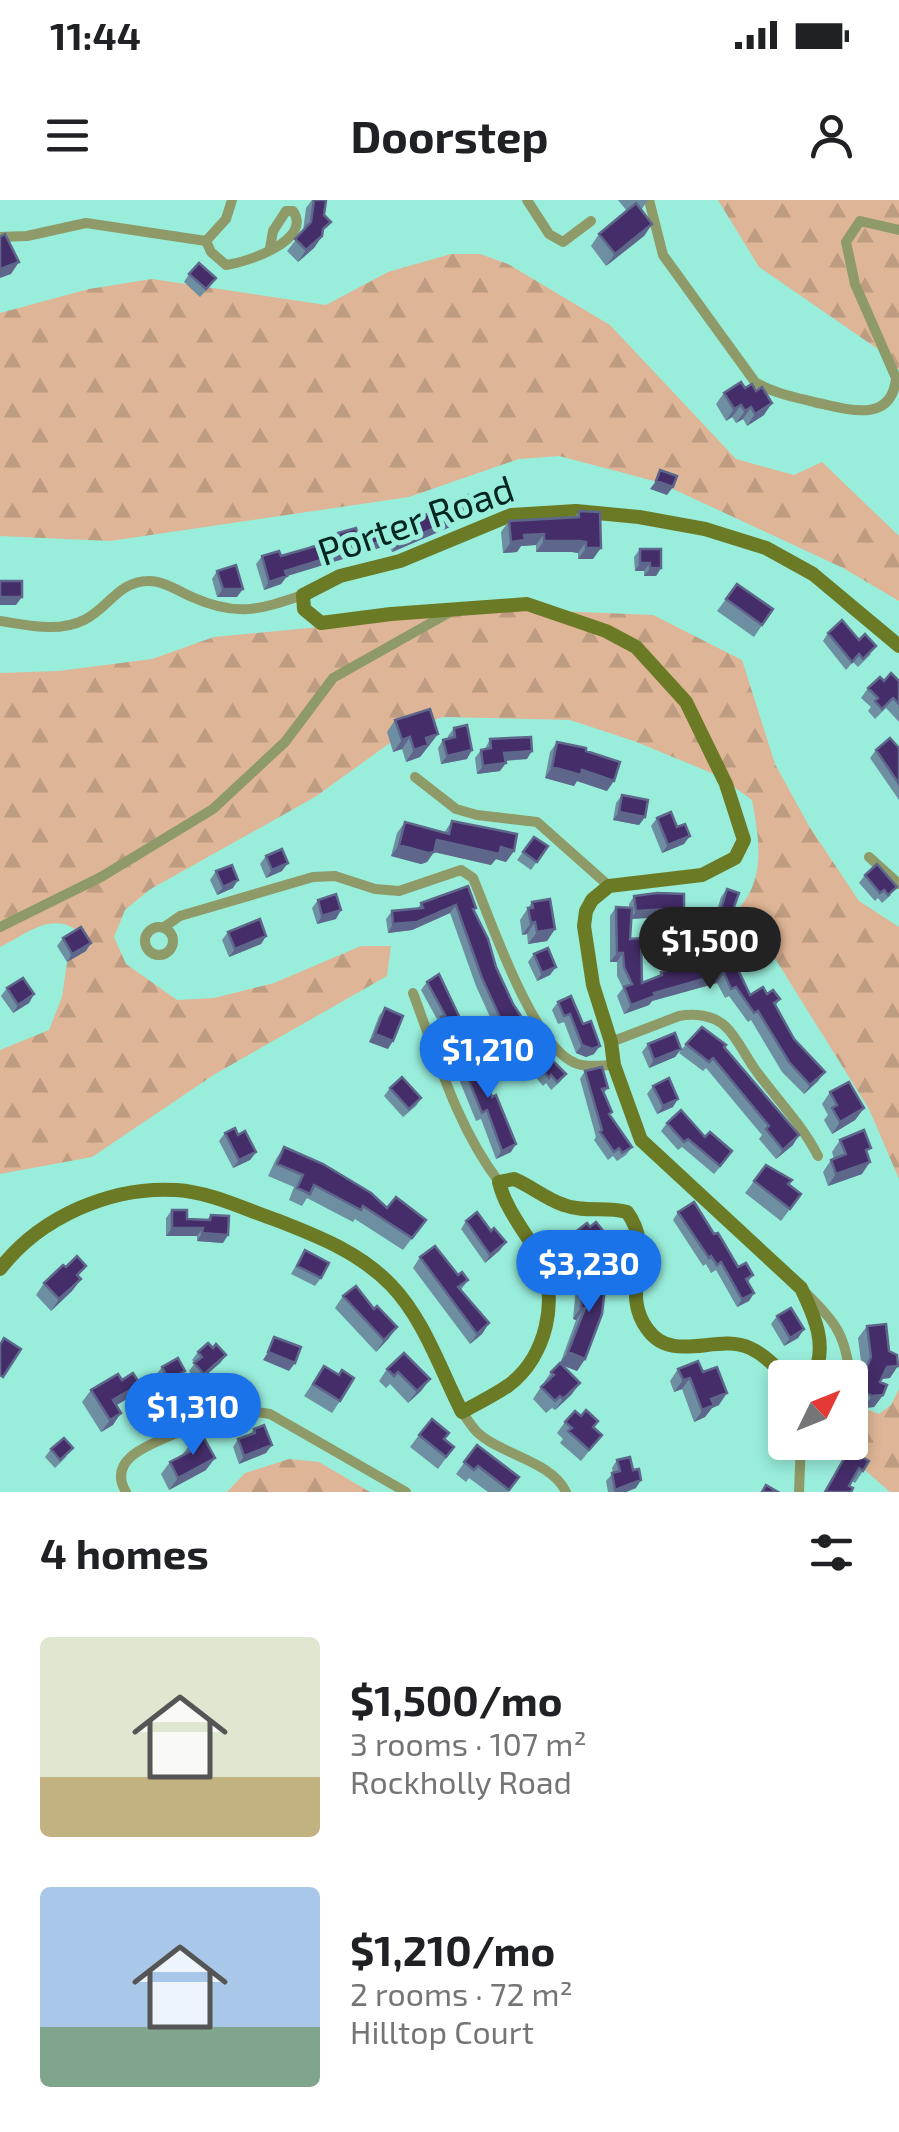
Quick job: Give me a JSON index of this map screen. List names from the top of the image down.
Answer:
{
  "streets": {
    "street": ["Porter Road"]
  },
  "north": "top right",
  "page": {
    "status": "11:44",
    "header": "Doorstep",
    "price": [
      "$1,500",
      "$1,210",
      "$3,230",
      "$1,310"
    ],
    "heading": "4 homes",
    "list": [
      {
        "name": "$1,500/mo",
        "note": "3 rooms · 107 m² · Rockholly Road"
      },
      {
        "name": "$1,210/mo",
        "note": "2 rooms · 72 m² · Hilltop Court"
      }
    ]
  }
}
